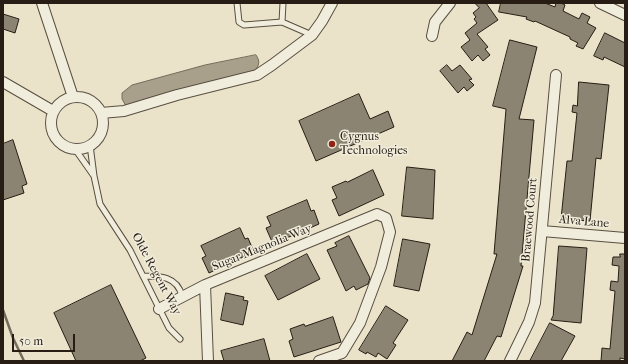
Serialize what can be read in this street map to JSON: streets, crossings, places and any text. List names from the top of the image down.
{
  "streets": {
    "street": ["Braewood Court", "Alva Lane", "Sugar Magnolia Way"],
    "lane": ["Olde Regent Way"]
  },
  "crossings": [
    ["Braewood Court", "Alva Lane"],
    ["Sugar Magnolia Way", "Olde Regent Way"]
  ],
  "places": ["Cygnus Technologies"],
  "scale_bar": "50 m"
}
